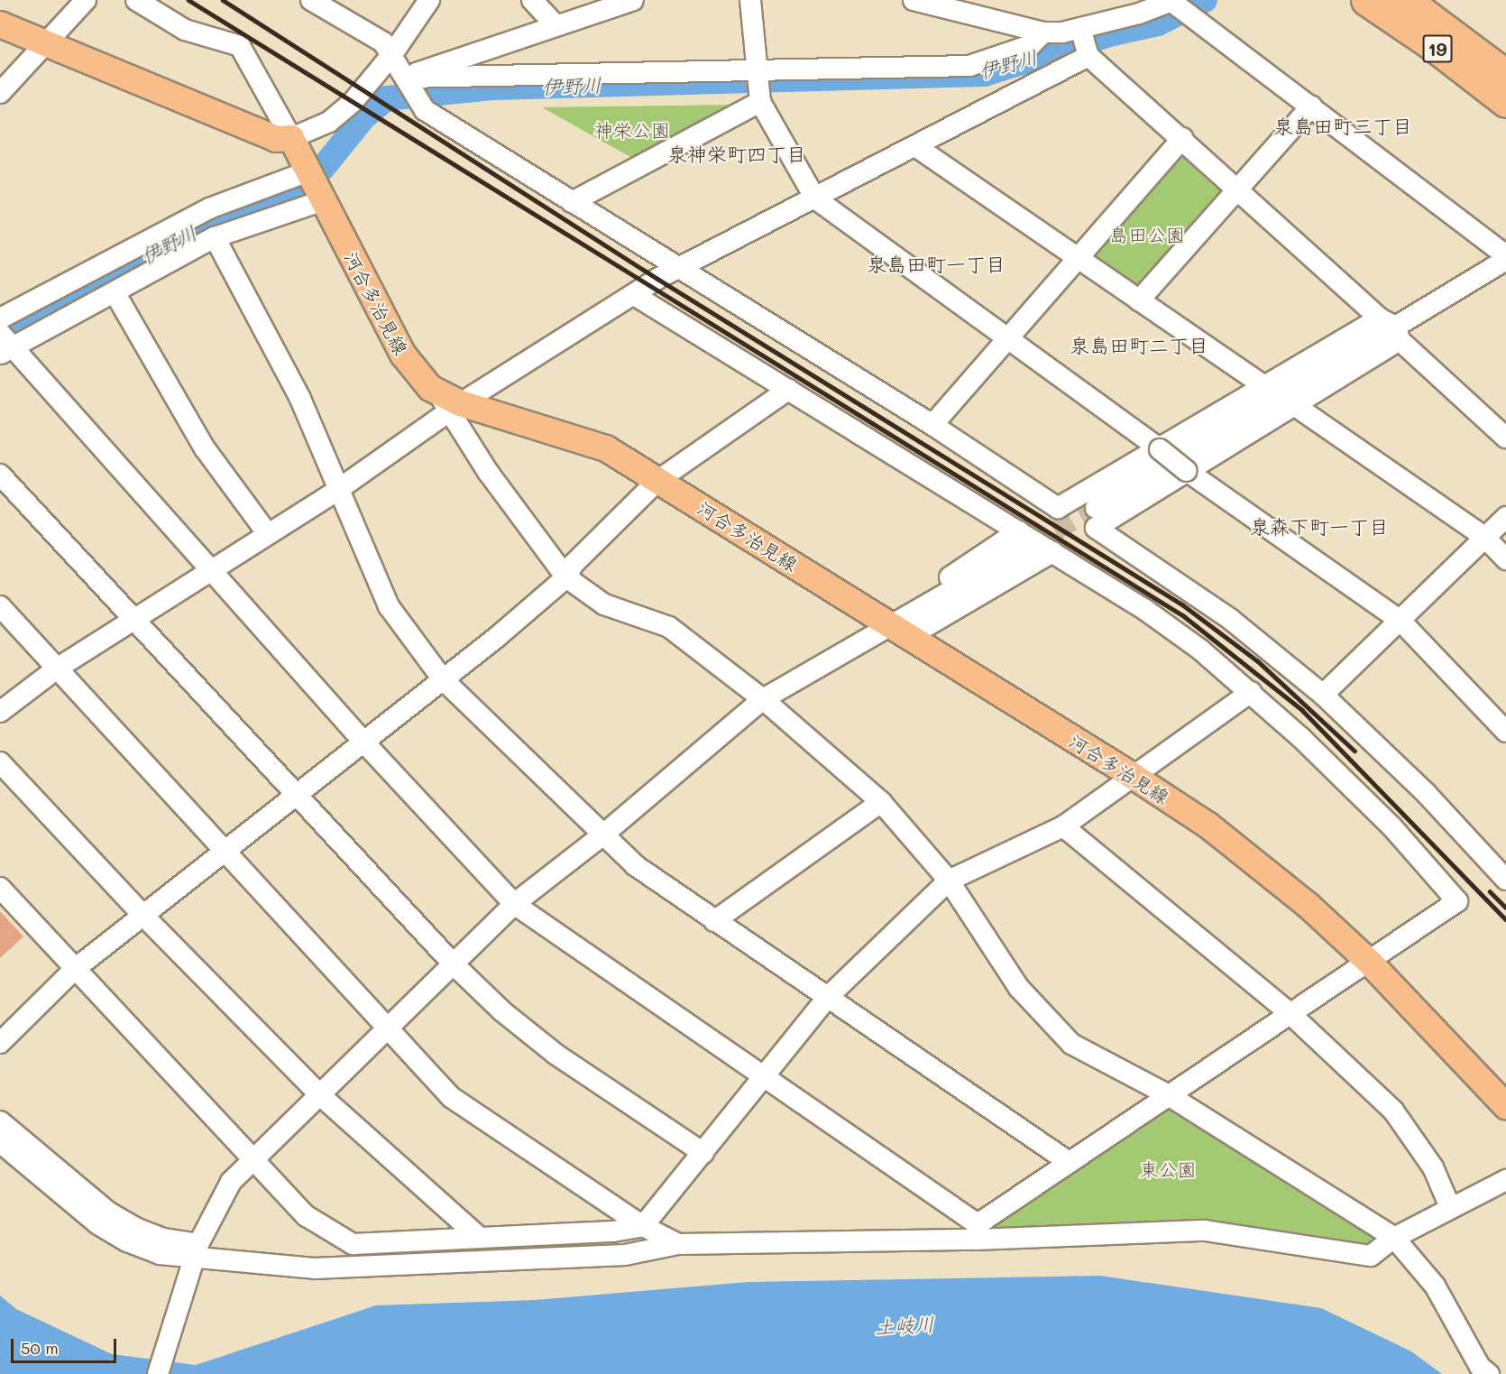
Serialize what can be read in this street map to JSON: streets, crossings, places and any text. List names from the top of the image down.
{
  "streets": {
    "highway": ["19"],
    "main road": ["河合多治見線"]
  },
  "districts": [
    "泉島田町三丁目",
    "泉神栄町四丁目",
    "泉島田町一丁目",
    "泉島田町二丁目",
    "泉森下町一丁目"
  ],
  "water": ["伊野川", "土岐川"],
  "parks": ["神栄公園", "島田公園", "東公園"],
  "scale_bar": "50 m"
}
